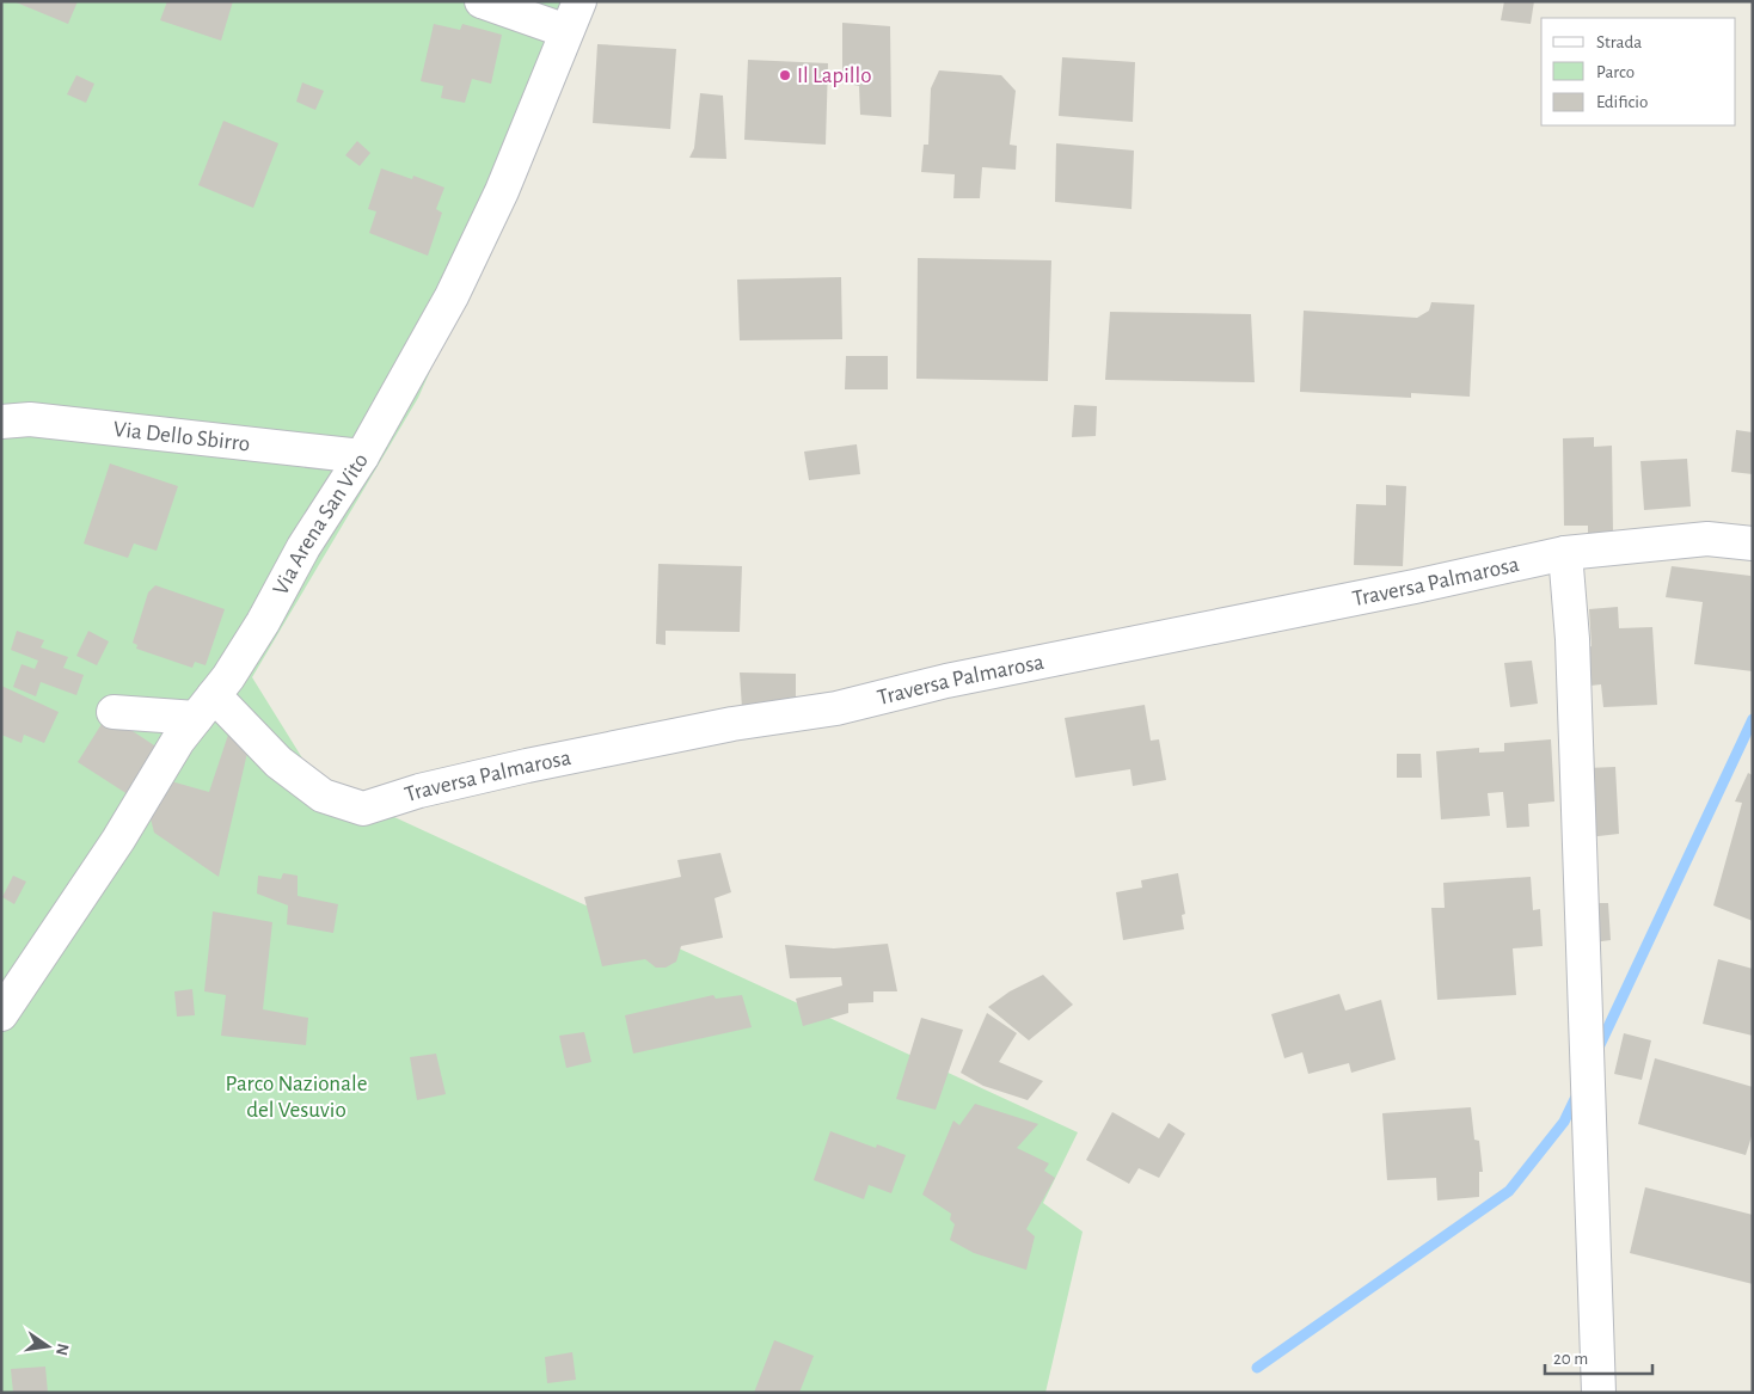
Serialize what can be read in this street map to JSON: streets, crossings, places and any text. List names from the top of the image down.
{
  "streets": {
    "street": ["Via Dello Sbirro", "Via Arena San Vito", "Traversa Palmarosa"]
  },
  "crossings": [
    ["Via Dello Sbirro", "Via Arena San Vito"],
    ["Via Arena San Vito", "Traversa Palmarosa"]
  ],
  "parks": ["Parco Nazionale del Vesuvio"],
  "places": ["Il Lapillo"],
  "legend": ["Strada", "Parco", "Edificio"],
  "scale_bar": "20 m",
  "north": "right"
}
